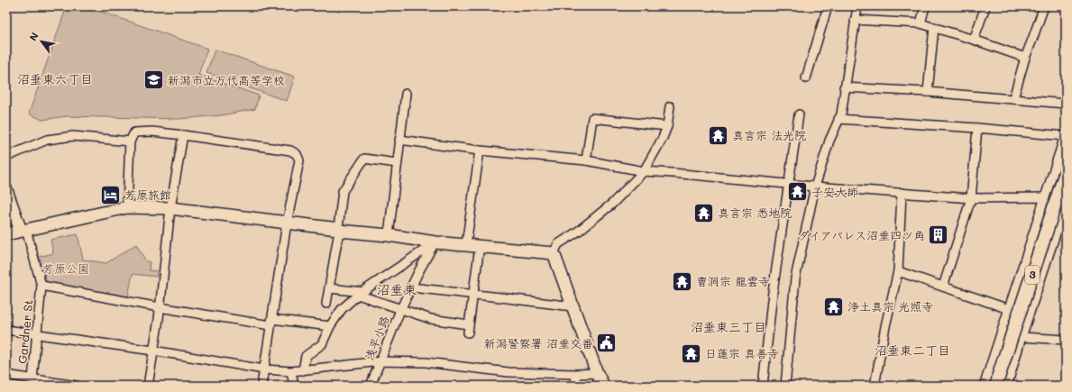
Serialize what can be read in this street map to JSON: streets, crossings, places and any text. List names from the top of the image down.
{
  "streets": {
    "main road": ["3"],
    "street": ["Gardner St", "浅平小路"]
  },
  "districts": [
    "沼垂東六丁目",
    "沼垂東",
    "沼垂東三丁目",
    "沼垂東二丁目"
  ],
  "parks": ["芳原公園"],
  "places": {
    "school or university": ["新潟市立万代高等学校"],
    "temple": [
      "真言宗 法光院",
      "子安大師",
      "真言宗 悉地院",
      "曹洞宗 龍雲寺",
      "浄土真宗 光照寺",
      "日蓮宗 真善寺"
    ],
    "hotel": ["芳原旅館"],
    "building": ["ダイアパレス沼垂四ツ角"],
    "public building": ["新潟警察署 沼垂交番"]
  },
  "north": "top left"
}
